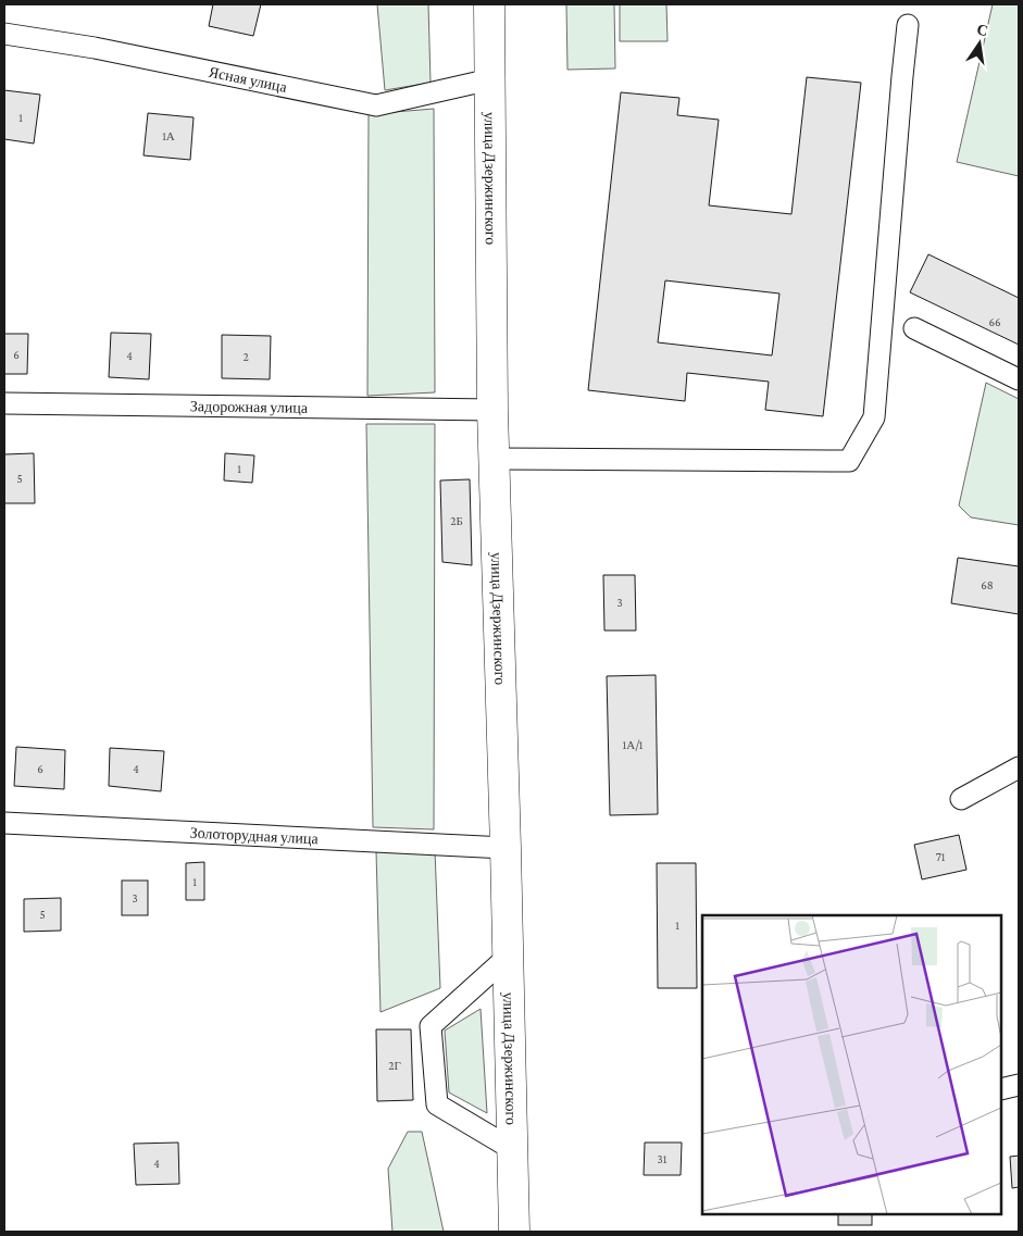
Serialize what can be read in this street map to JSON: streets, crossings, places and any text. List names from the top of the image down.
{
  "streets": {
    "main road": ["улица Дзержинского"],
    "street": ["Ясная улица", "Задорожная улица", "Золоторудная улица"]
  },
  "crossings": [
    ["Ясная улица", "улица Дзержинского"],
    ["улица Дзержинского", "Задорожная улица"],
    ["улица Дзержинского", "Золоторудная улица"]
  ],
  "house_numbers": [
    "1",
    "1А",
    "66",
    "6",
    "4",
    "2",
    "1",
    "5",
    "2Б",
    "68",
    "3",
    "1А/1",
    "6",
    "4",
    "71",
    "1",
    "3",
    "5",
    "1",
    "2Г",
    "31",
    "4"
  ],
  "north": "top"
}
